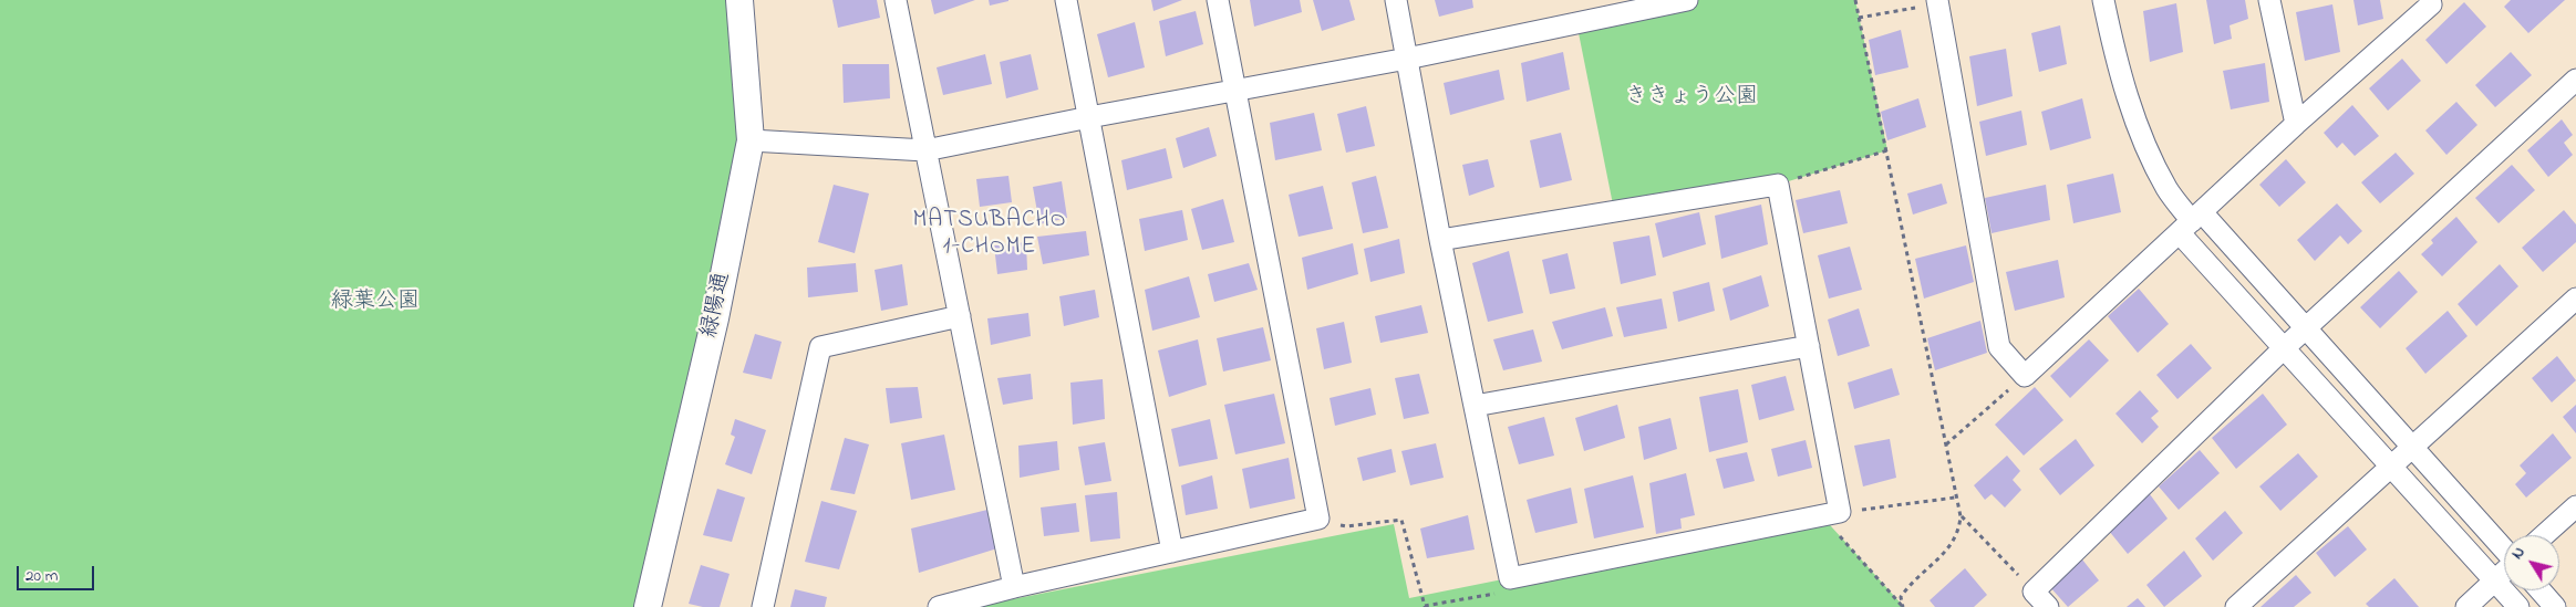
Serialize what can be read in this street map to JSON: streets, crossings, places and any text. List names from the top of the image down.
{
  "streets": {
    "street": ["緑陽通"]
  },
  "districts": ["MATSUBACHO 1-CHOME"],
  "parks": ["ききょう公園", "緑葉公園"],
  "scale_bar": "20 m",
  "north": "top left"
}
